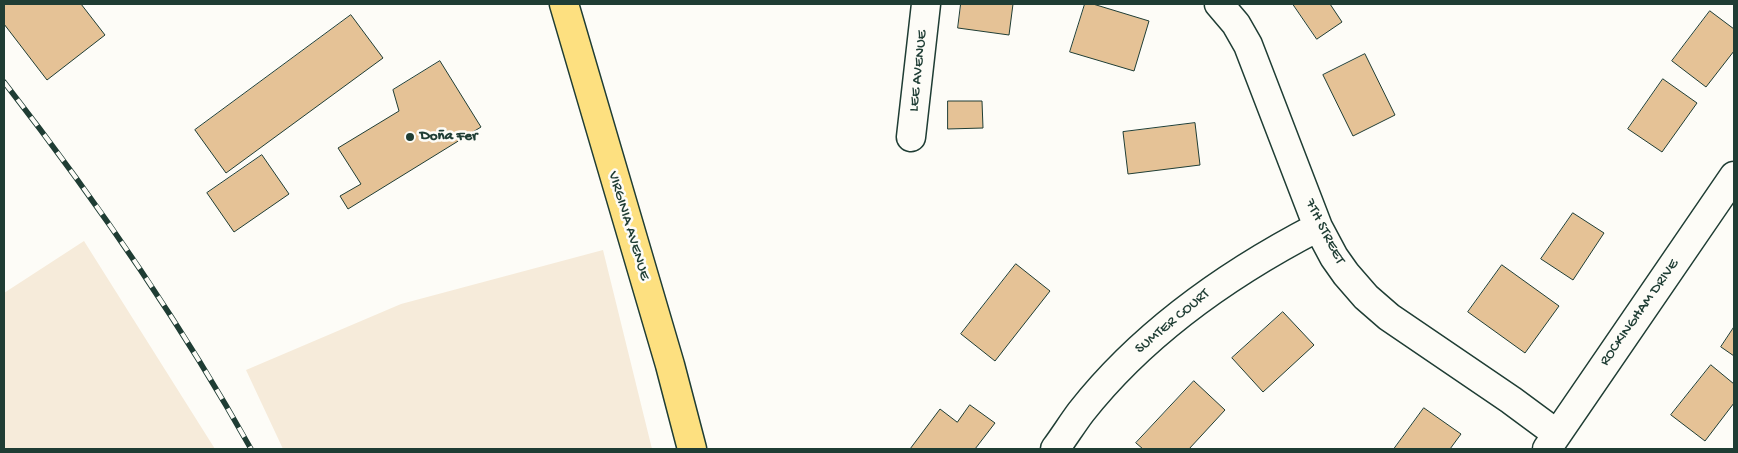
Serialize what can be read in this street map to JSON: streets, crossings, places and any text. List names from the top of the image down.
{
  "streets": {
    "main road": ["VIRGINIA AVENUE"],
    "street": [
      "LEE AVENUE",
      "7TH STREET",
      "ROCKINGHAM DRIVE",
      "SUMTER COURT"
    ]
  },
  "crossings": [
    ["7TH STREET", "ROCKINGHAM DRIVE"],
    ["7TH STREET", "SUMTER COURT"]
  ],
  "places": ["Doña Fer"]
}
